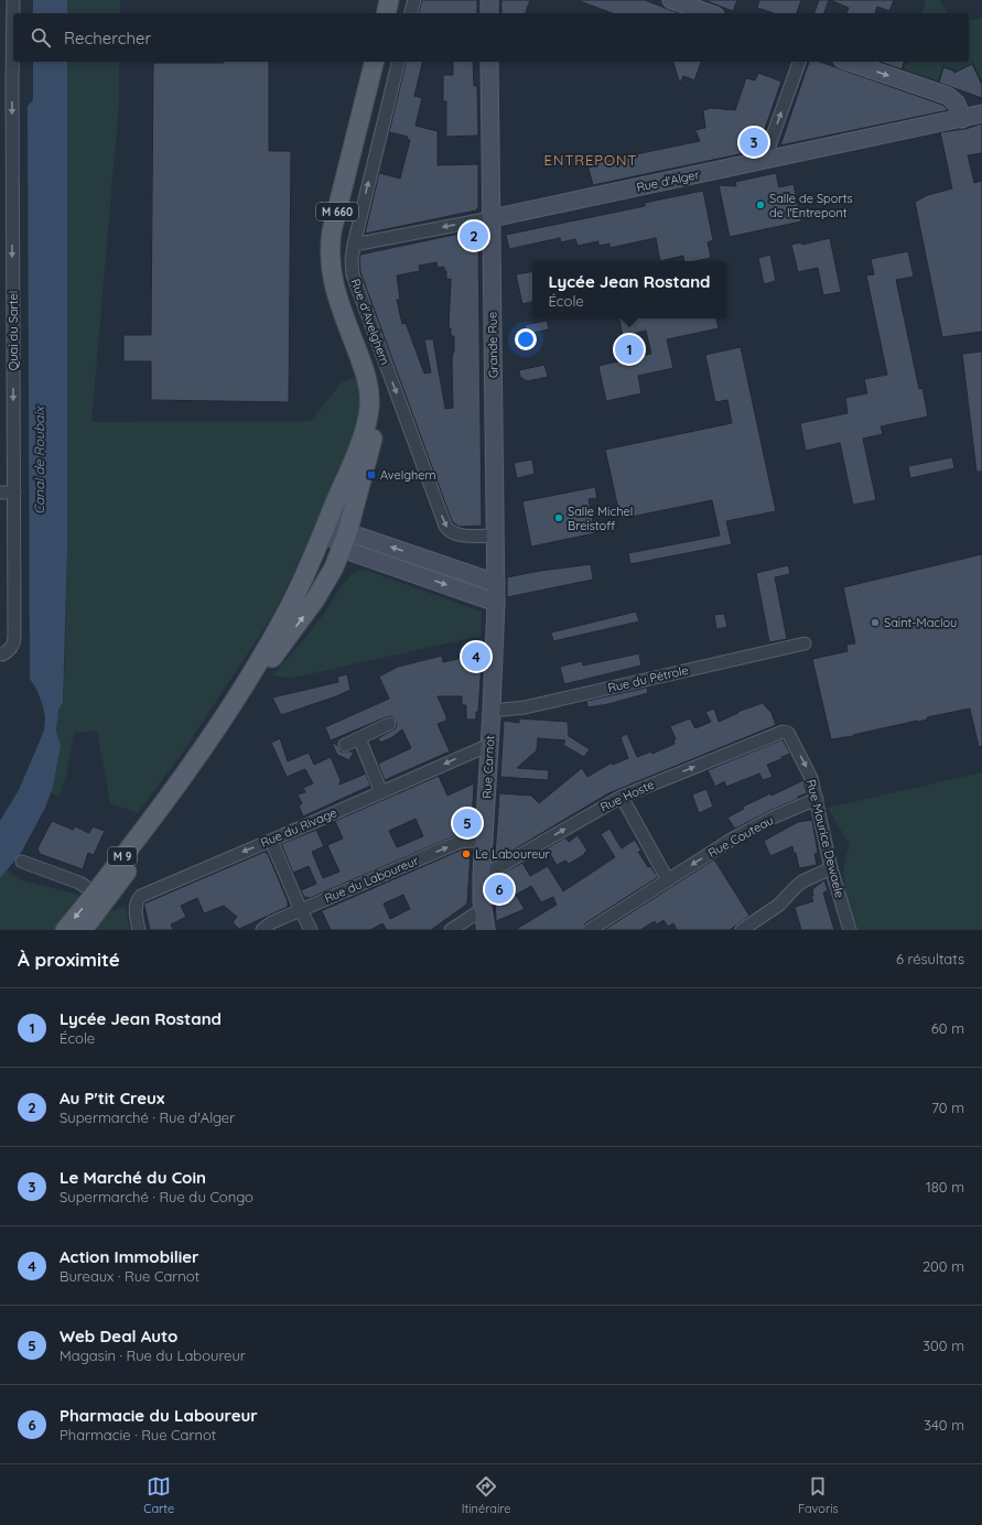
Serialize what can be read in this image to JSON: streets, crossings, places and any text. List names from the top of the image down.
{
  "streets": {
    "main road": ["M 660", "M 9"],
    "street": [
      "Rue d'Alger",
      "Rue d'Avelghem",
      "Quai du Sartel",
      "Grande Rue",
      "Rue du Pétrole",
      "Rue Carnot",
      "Rue Hoste",
      "Rue du Rivage",
      "Rue Couteau",
      "Rue Maurice Dewaele",
      "Rue du Laboureur"
    ]
  },
  "crossings": [
    ["Rue d'Alger", "Rue d'Avelghem"],
    ["Rue d'Alger", "Grande Rue"],
    ["M 660", "M 9"],
    ["Rue d'Avelghem", "Grande Rue"],
    ["Grande Rue", "Rue Carnot"],
    ["Rue du Pétrole", "Rue Carnot"],
    ["Rue Carnot", "Rue Hoste"],
    ["Rue Carnot", "Rue du Rivage"],
    ["Rue Carnot", "Rue du Laboureur"],
    ["Rue Hoste", "Rue Maurice Dewaele"],
    ["Rue Couteau", "Rue Maurice Dewaele"]
  ],
  "one_way": [
    "Quai du Sartel",
    "Rue Hoste",
    "Rue du Rivage",
    "Rue Maurice Dewaele",
    "Rue du Laboureur"
  ],
  "districts": ["ENTREPONT"],
  "water": ["Canal de Roubaix"],
  "places": {
    "other": [
      "Salle de Sports de l'Entrepont",
      "Salle Michel Breistoff",
      "Saint-Maclou",
      "Le Laboureur"
    ],
    "transit": ["Avelghem"]
  },
  "page": {
    "search": "Rechercher",
    "pins": [
      "3",
      "2",
      "1",
      "4",
      "5",
      "6"
    ],
    "popup": ["Lycée Jean Rostand", "École"],
    "heading": ["À proximité", "6 résultats"],
    "list": [
      {
        "mark": "1",
        "name": "Lycée Jean Rostand",
        "note": "École",
        "value": "60 m"
      },
      {
        "mark": "2",
        "name": "Au P'tit Creux",
        "note": "Supermarché · Rue d'Alger",
        "value": "70 m"
      },
      {
        "mark": "3",
        "name": "Le Marché du Coin",
        "note": "Supermarché · Rue du Congo",
        "value": "180 m"
      },
      {
        "mark": "4",
        "name": "Action Immobilier",
        "note": "Bureaux · Rue Carnot",
        "value": "200 m"
      },
      {
        "mark": "5",
        "name": "Web Deal Auto",
        "note": "Magasin · Rue du Laboureur",
        "value": "300 m"
      },
      {
        "mark": "6",
        "name": "Pharmacie du Laboureur",
        "note": "Pharmacie · Rue Carnot",
        "value": "340 m"
      }
    ],
    "nav": ["Carte", "Itinéraire", "Favoris"]
  }
}
